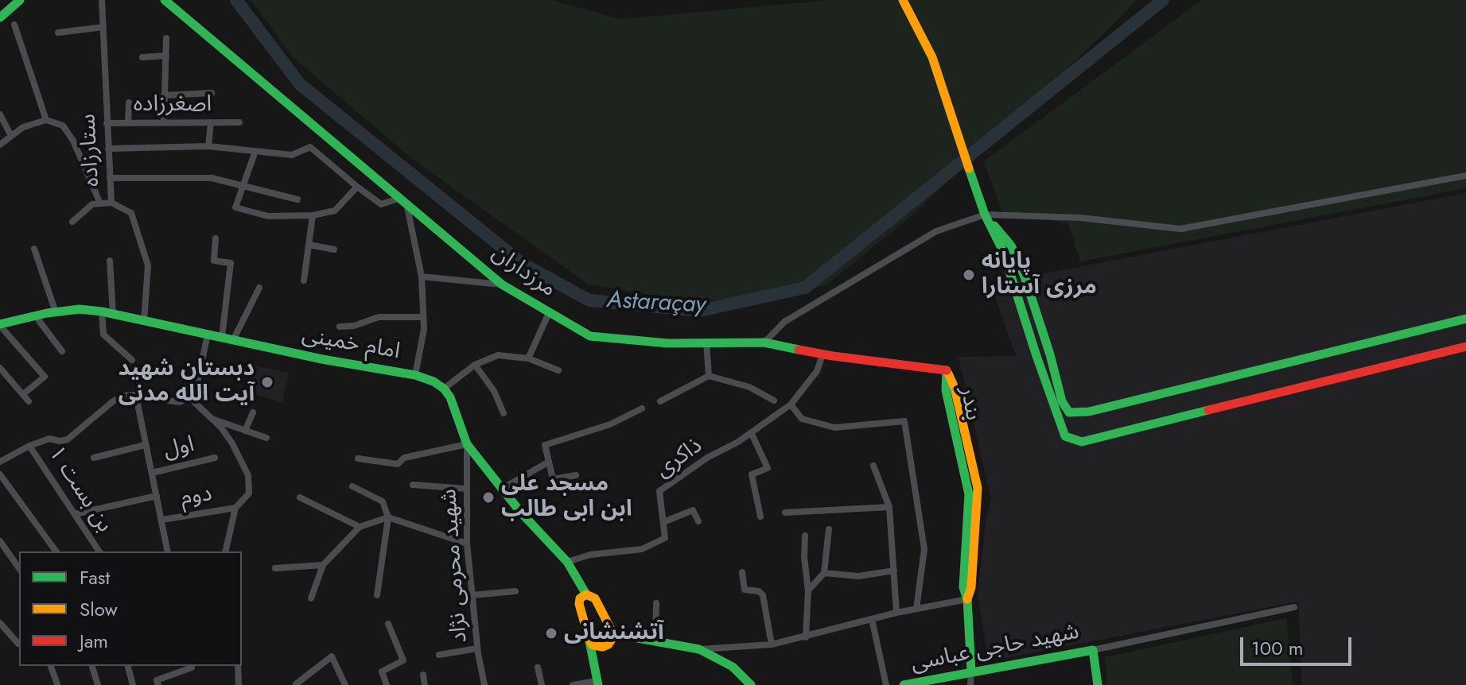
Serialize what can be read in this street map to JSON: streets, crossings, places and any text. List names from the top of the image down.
{
  "streets": {
    "main road": [
      "مرزداران",
      "امام خمینی",
      "بندر",
      "شهید حاجی عباسی"
    ],
    "street": [
      "اصغرزاده",
      "ستارزاده",
      "اول",
      "ذاکری",
      "بن بست ۱",
      "دوم",
      "شهید محرمی نژاد"
    ]
  },
  "crossings": [
    ["اصغرزاده", "ستارزاده"],
    ["ستارزاده", "امام خمینی"],
    ["مرزداران", "بندر"],
    ["مرزداران", "ذاکری"],
    ["بندر", "شهید حاجی عباسی"]
  ],
  "water": ["Astaraçay"],
  "places": [
    "پایانه مرزی آستارا",
    "دبستان شهید آیت الله مدنی",
    "مسجد علی ابن ابی طالب",
    "آتشنشانی"
  ],
  "legend": ["Fast", "Slow", "Jam"],
  "scale_bar": "100 m"
}
